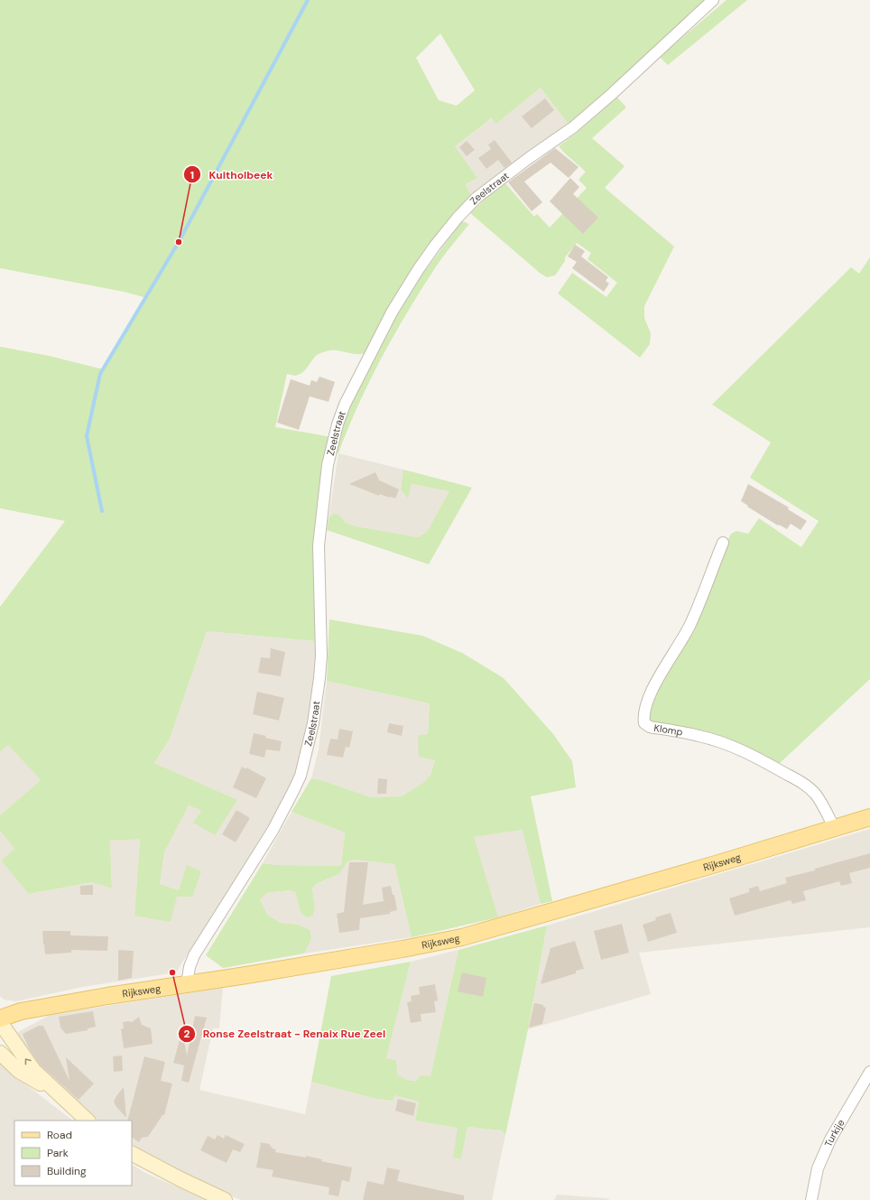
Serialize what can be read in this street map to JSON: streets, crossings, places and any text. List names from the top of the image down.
{
  "streets": {
    "main road": ["Rijksweg"],
    "street": ["Zeelstraat", "Klomp", "Turkije"]
  },
  "crossings": [
    ["Zeelstraat", "Rijksweg"],
    ["Klomp", "Rijksweg"]
  ],
  "places": ["Kuitholbeek", "Ronse Zeelstraat - Renaix Rue Zeel"],
  "legend": ["Road", "Park", "Building"]
}
